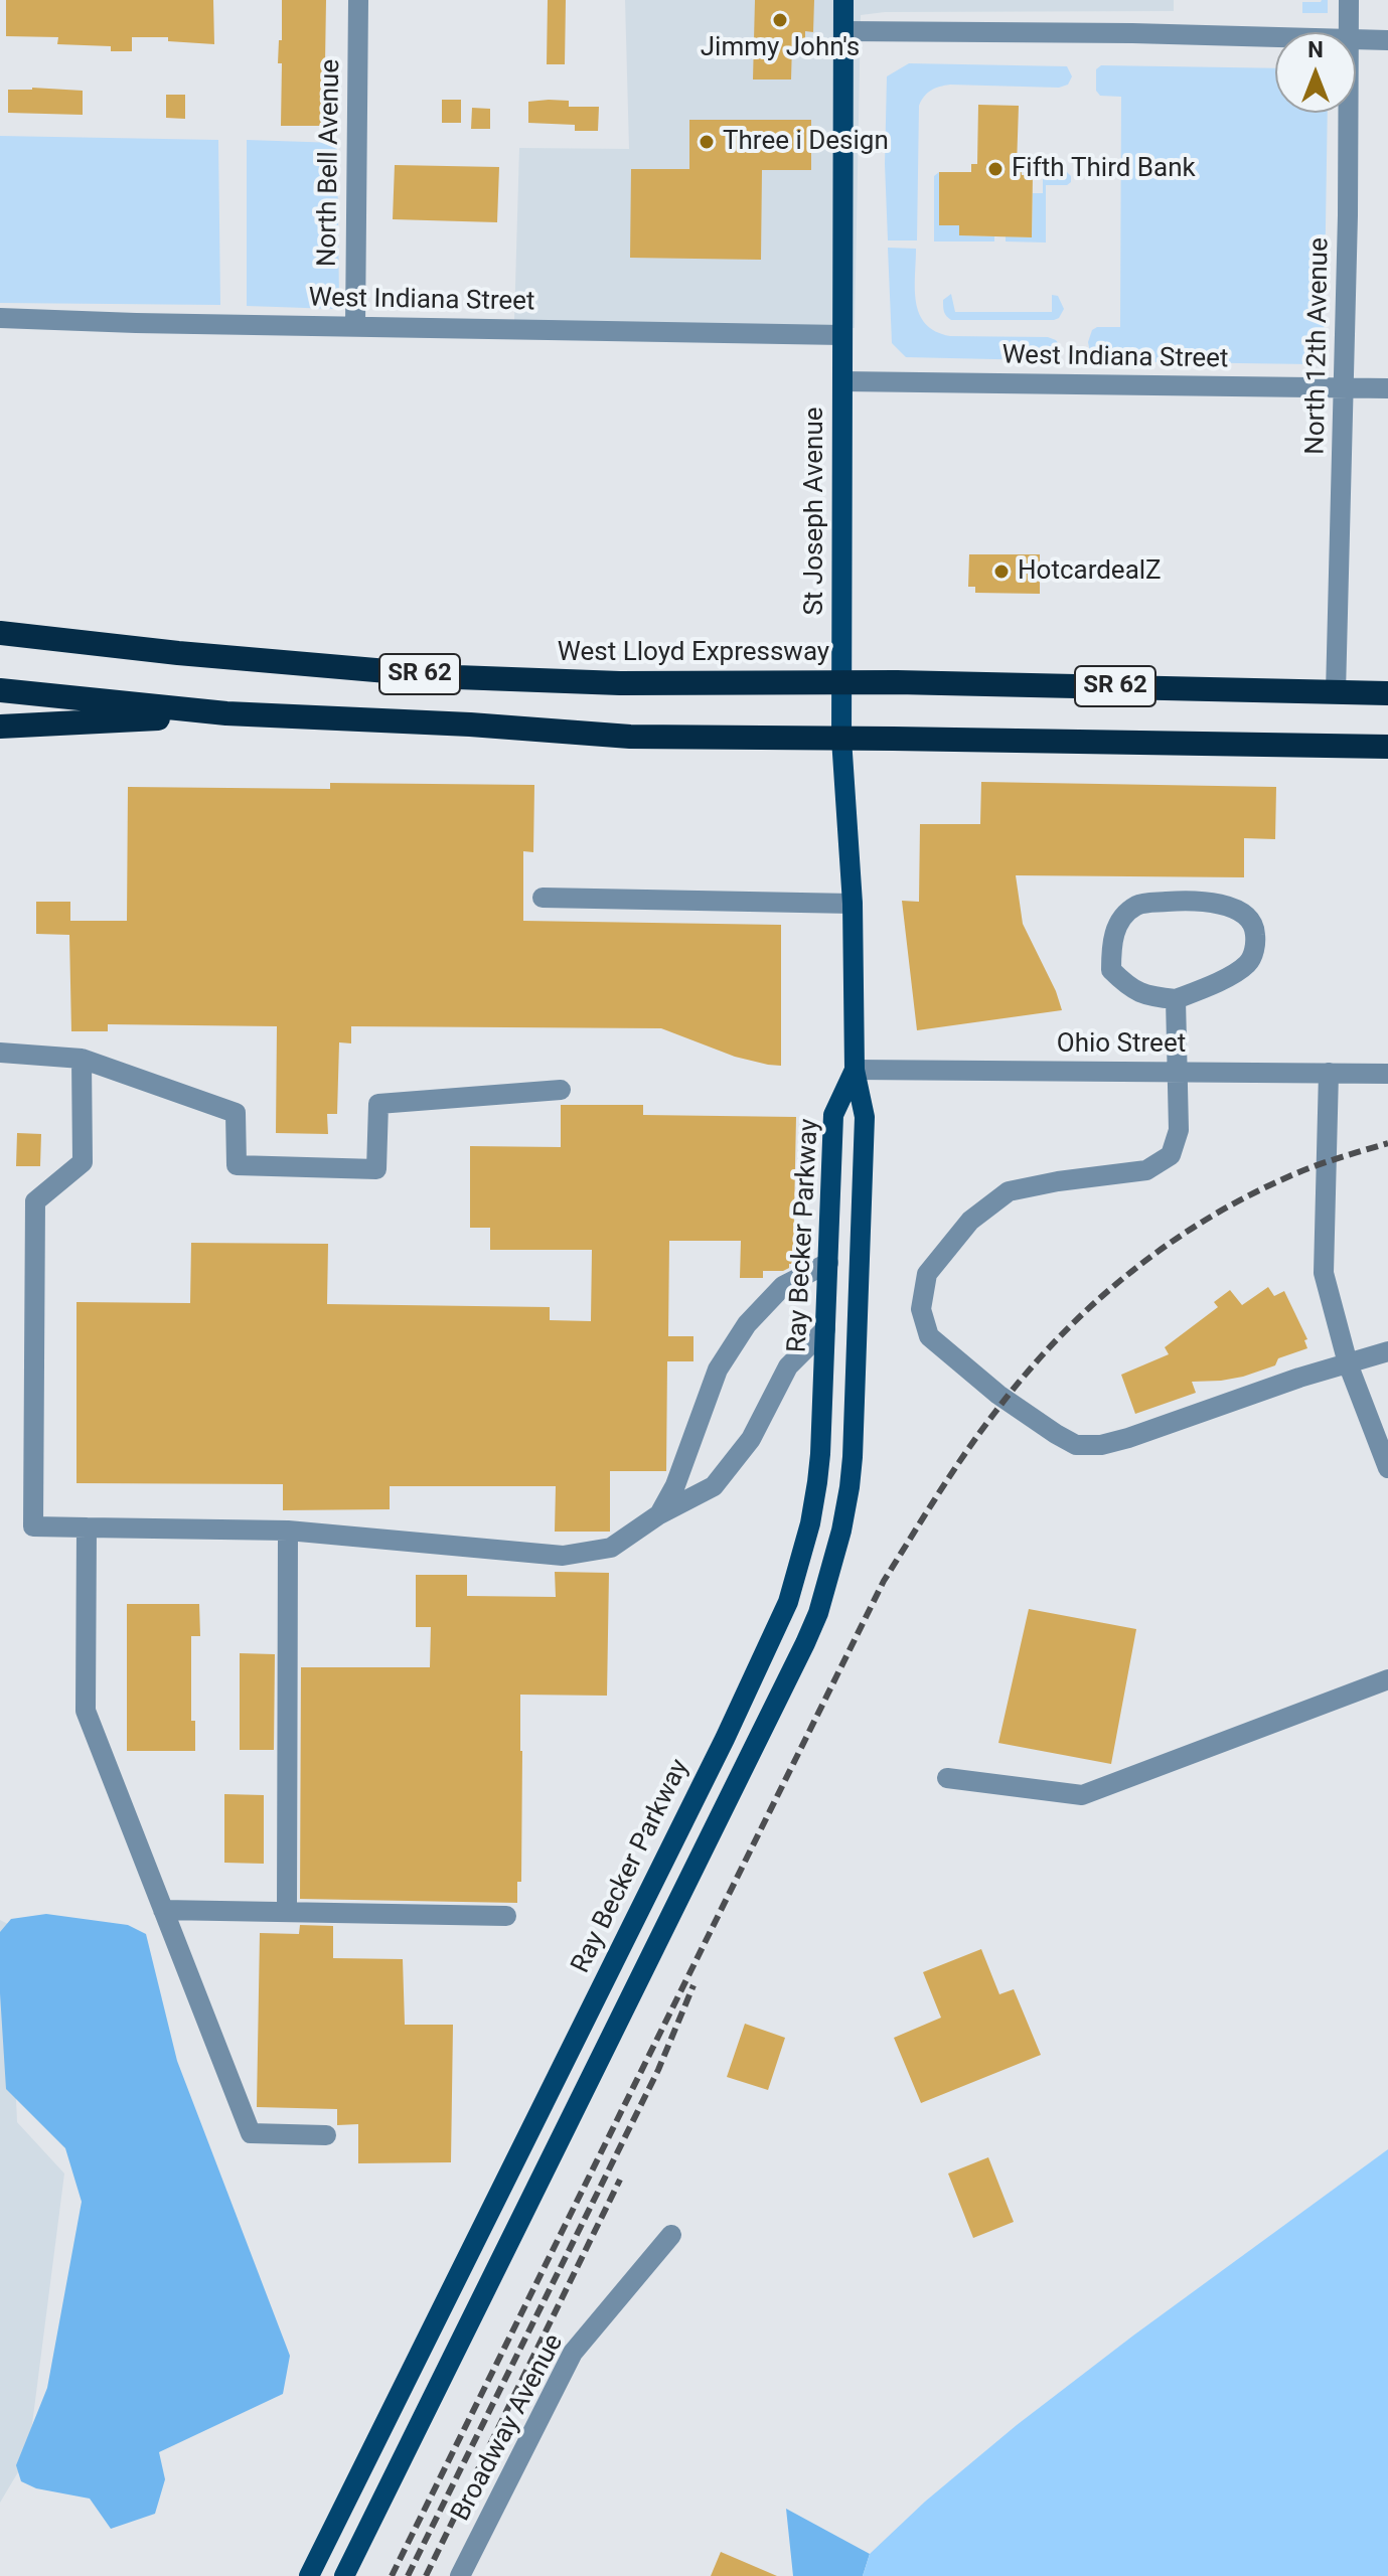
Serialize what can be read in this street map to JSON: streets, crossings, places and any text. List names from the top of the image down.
{
  "streets": {
    "highway": ["West Lloyd Expressway", "SR 62"],
    "main road": ["St Joseph Avenue", "Ray Becker Parkway"],
    "street": [
      "North Bell Avenue",
      "West Indiana Street",
      "North 12th Avenue",
      "Ohio Street",
      "Broadway Avenue"
    ]
  },
  "crossings": [
    ["North Bell Avenue", "West Indiana Street"],
    ["West Indiana Street", "North 12th Avenue"],
    ["West Indiana Street", "St Joseph Avenue"],
    ["North 12th Avenue", "West Lloyd Expressway"],
    ["St Joseph Avenue", "West Lloyd Expressway"],
    ["St Joseph Avenue", "SR 62"],
    ["St Joseph Avenue", "Ohio Street"],
    ["St Joseph Avenue", "Ray Becker Parkway"],
    ["Ohio Street", "Ray Becker Parkway"]
  ],
  "places": [
    "Jimmy John's",
    "Three i Design",
    "Fifth Third Bank",
    "HotcardealZ"
  ],
  "north": "top"
}
